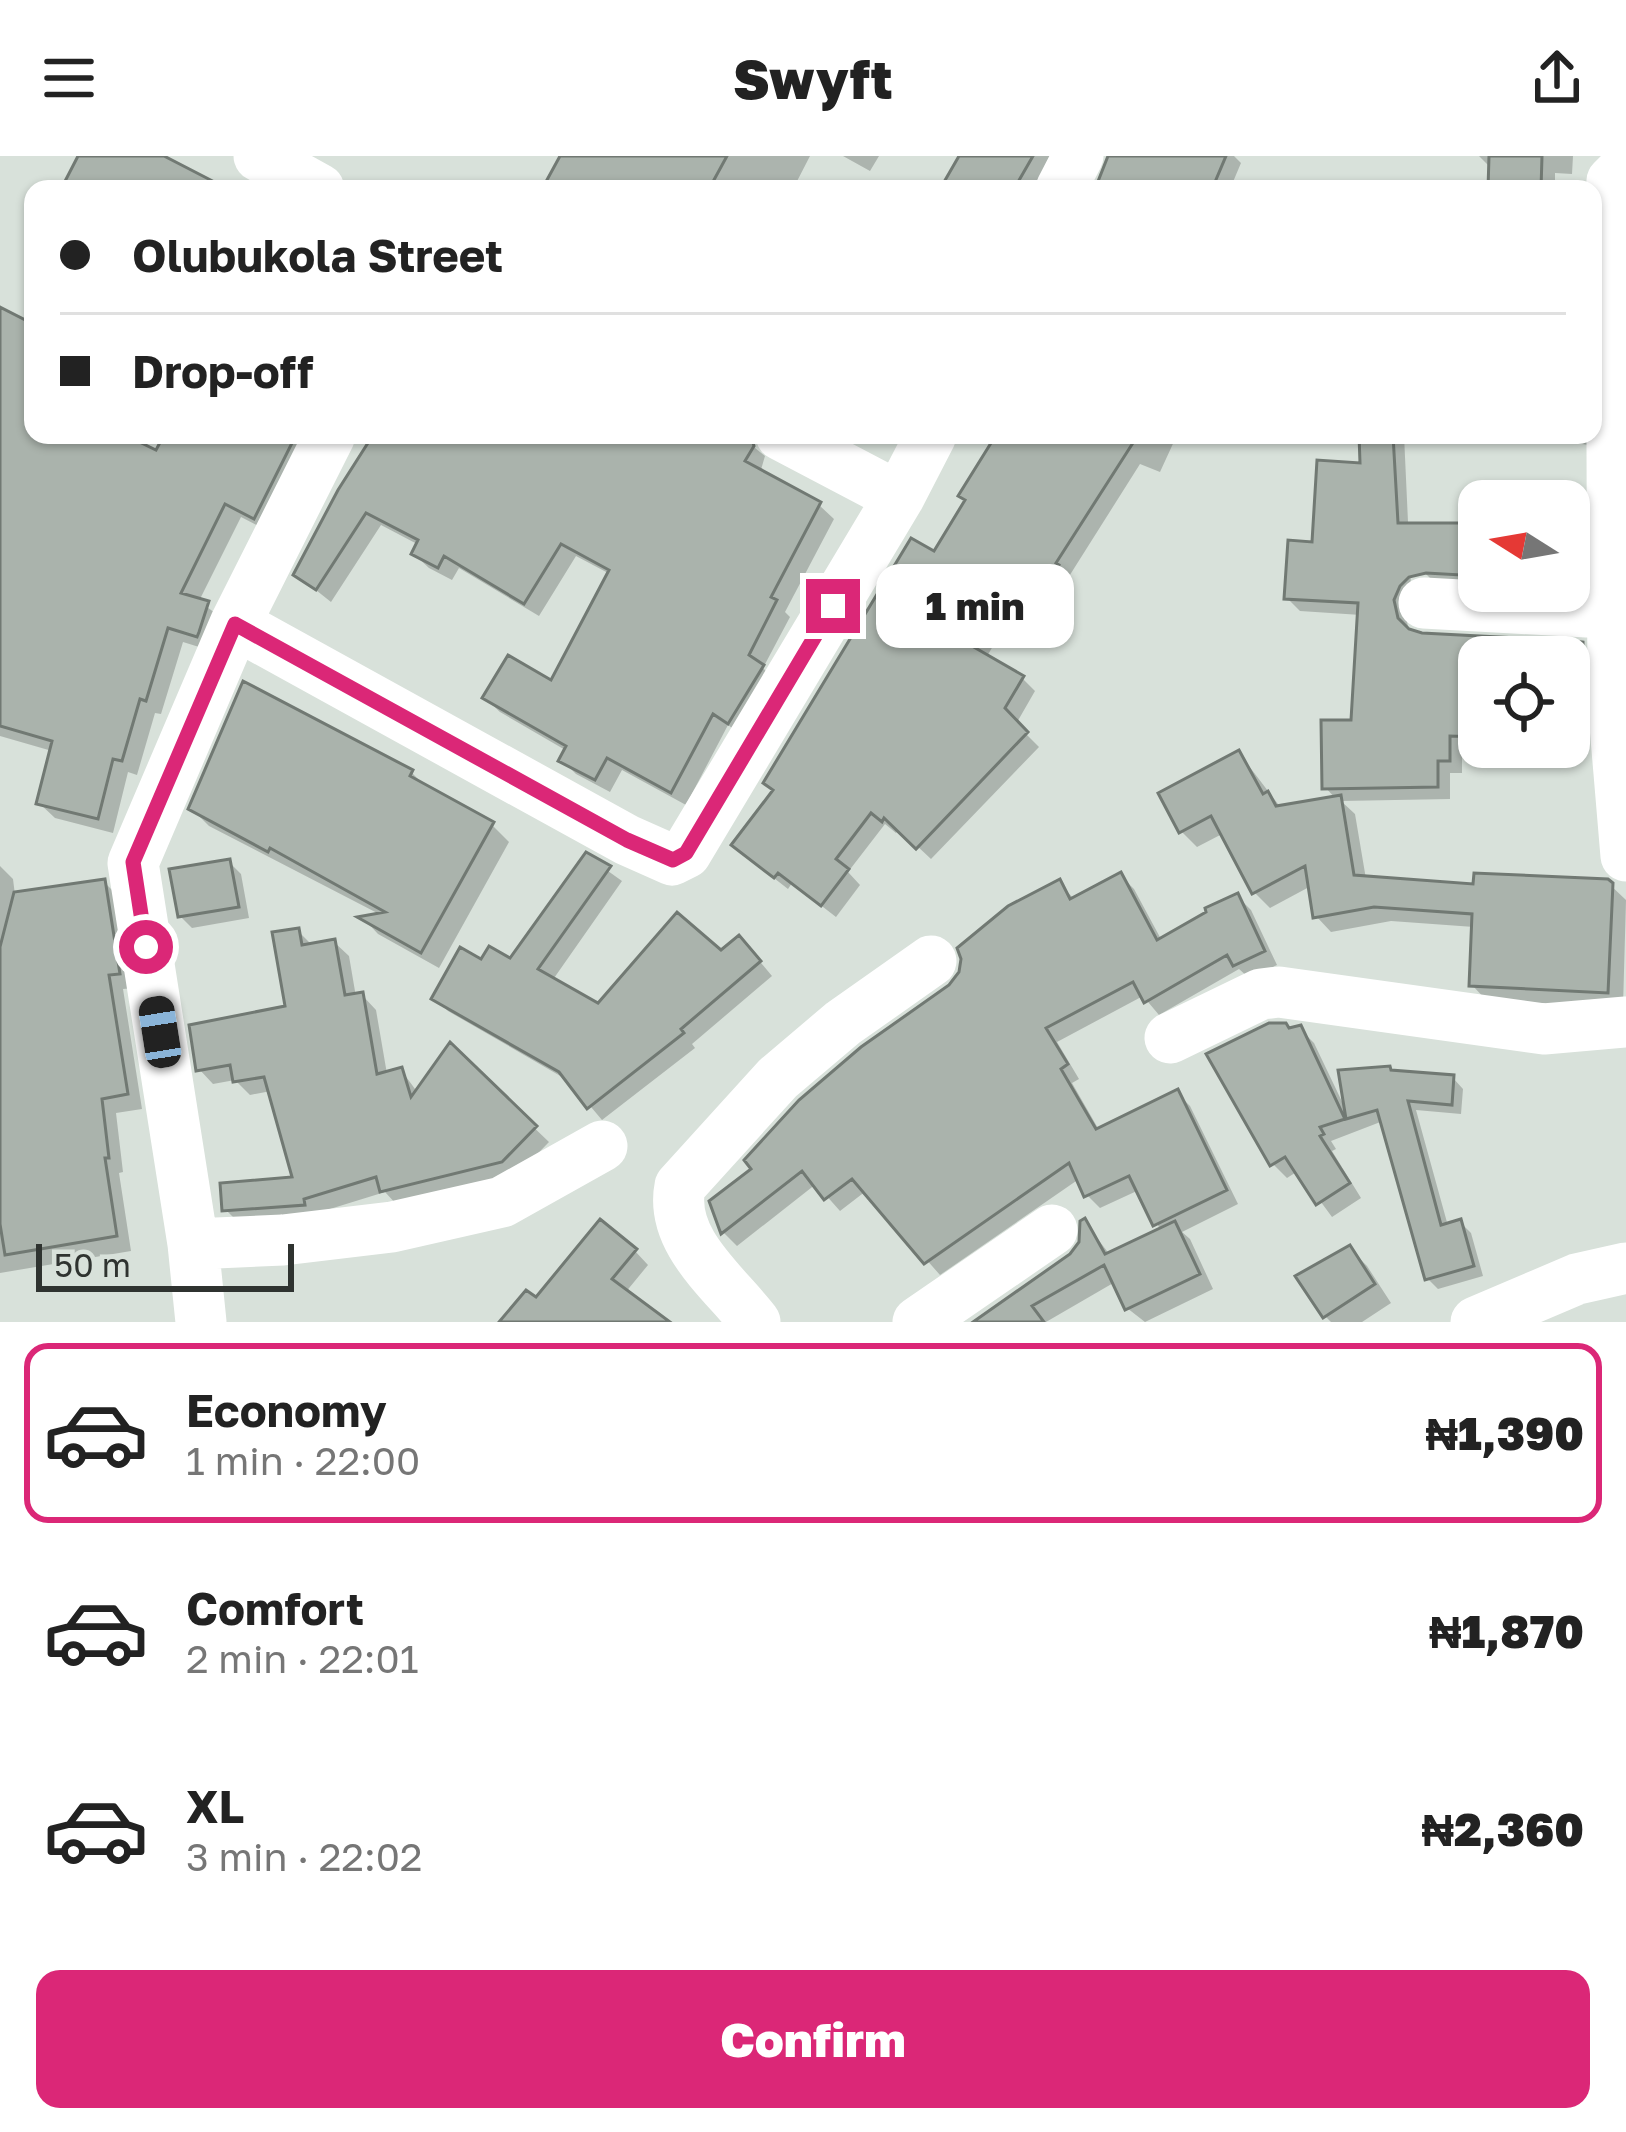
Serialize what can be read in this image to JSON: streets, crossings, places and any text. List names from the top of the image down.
{
  "scale_bar": "50 m",
  "north": "left",
  "page": {
    "header": "Swyft",
    "banner": ["Olubukola Street", "Drop-off"],
    "bubble": "1 min",
    "scale": "50 m",
    "list": [
      {
        "name": "Economy",
        "note": "1 min · 22:00",
        "value": "₦1,390"
      },
      {
        "name": "Comfort",
        "note": "2 min · 22:01",
        "value": "₦1,870"
      },
      {
        "name": "XL",
        "note": "3 min · 22:02",
        "value": "₦2,360"
      }
    ],
    "buttons": "Confirm"
  }
}
